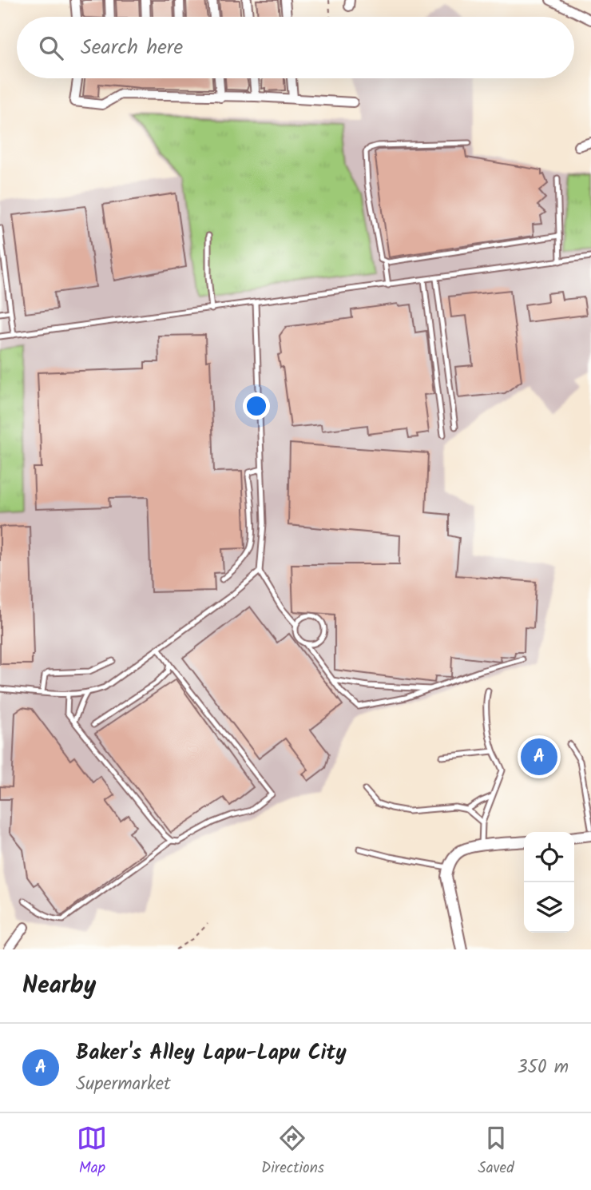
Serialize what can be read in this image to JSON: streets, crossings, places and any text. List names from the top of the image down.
{
  "page": {
    "search": "Search here",
    "pins": "A",
    "heading": "Nearby",
    "list": [
      {
        "mark": "A",
        "name": "Baker's Alley Lapu-Lapu City",
        "note": "Supermarket",
        "value": "350 m"
      }
    ],
    "nav": ["Map", "Directions", "Saved"]
  }
}
